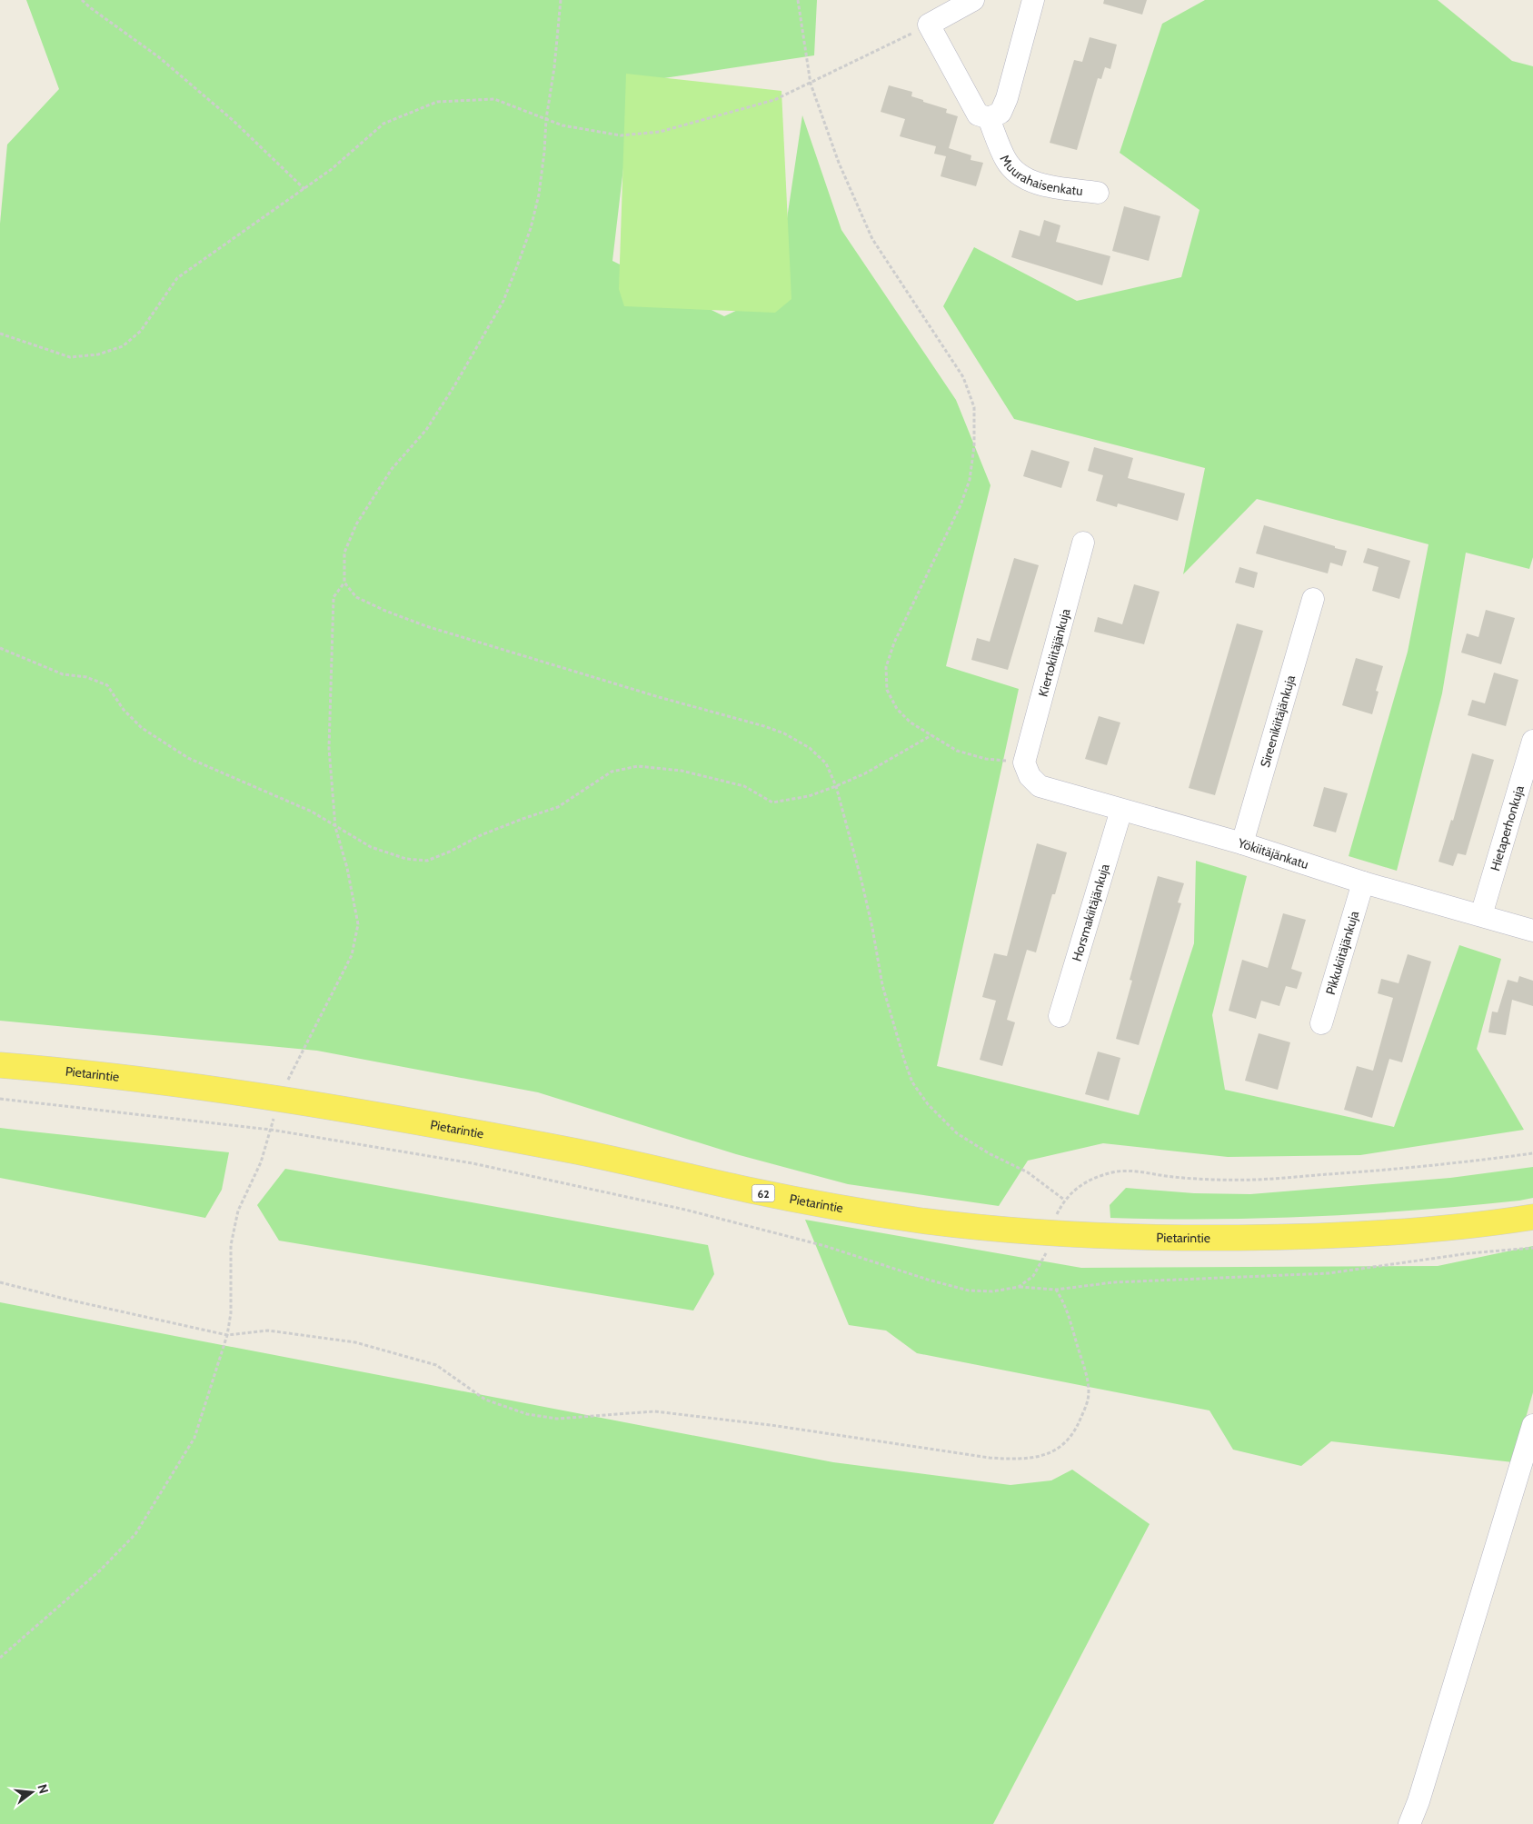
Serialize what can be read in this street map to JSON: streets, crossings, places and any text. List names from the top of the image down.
{
  "streets": {
    "main road": ["Pietarintie", "62"],
    "street": [
      "Muurahaisenkatu",
      "Kiertokiitäjänkuja",
      "Sireenikiitäjänkuja",
      "Hietaperhonkuja",
      "Yökiitäjänkatu",
      "Horsmakiitäjänkuja",
      "Pikkukiitäjänkuja"
    ]
  },
  "crossings": [
    ["Kiertokiitäjänkuja", "Yökiitäjänkatu"],
    ["Sireenikiitäjänkuja", "Yökiitäjänkatu"],
    ["Hietaperhonkuja", "Yökiitäjänkatu"],
    ["Yökiitäjänkatu", "Horsmakiitäjänkuja"],
    ["Yökiitäjänkatu", "Pikkukiitäjänkuja"]
  ],
  "north": "right"
}
